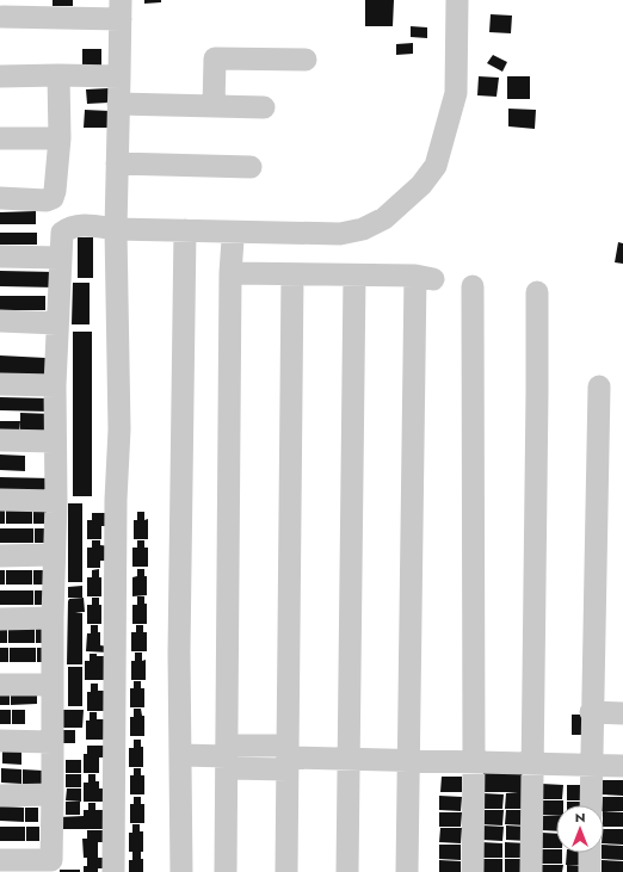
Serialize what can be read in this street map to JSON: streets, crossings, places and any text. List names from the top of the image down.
{
  "north": "top"
}
